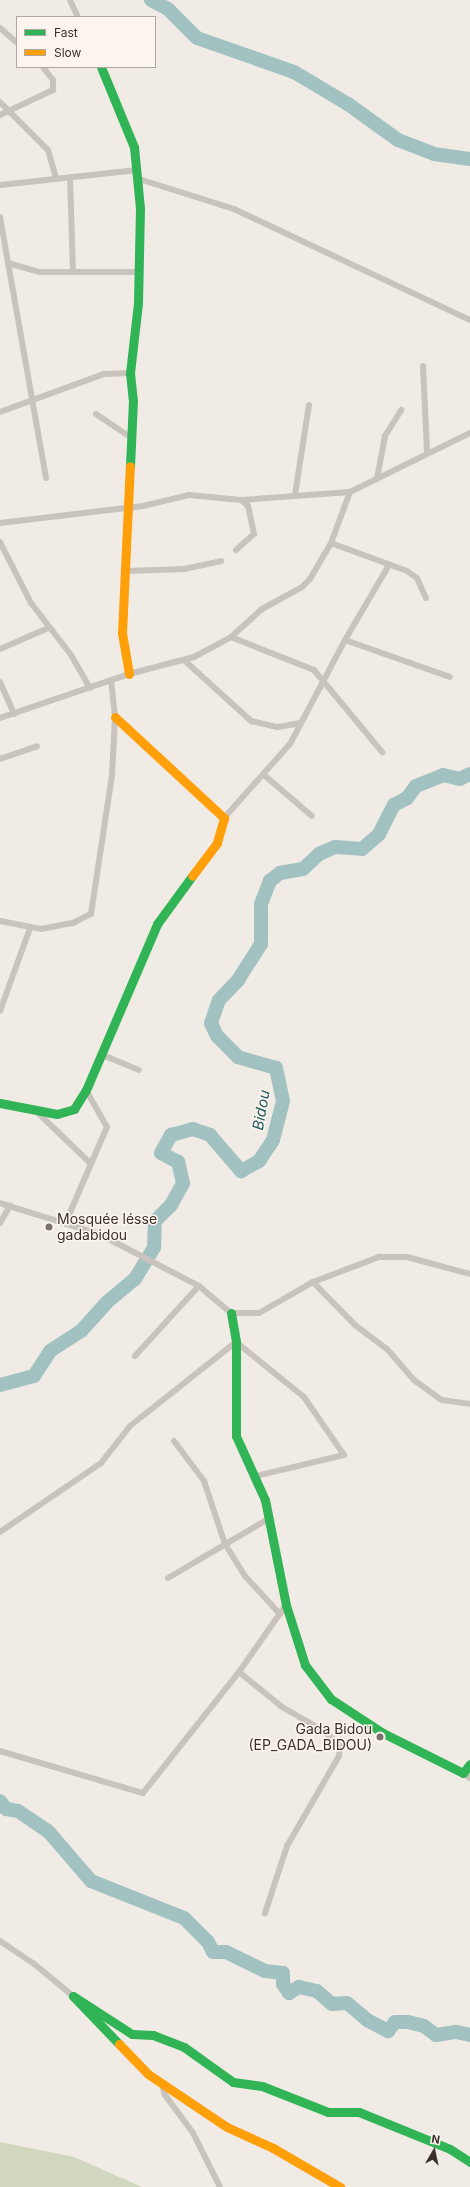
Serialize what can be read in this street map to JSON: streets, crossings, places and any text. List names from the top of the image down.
{
  "water": ["Bidou"],
  "places": ["Mosquée lésse gadabidou", "Gada Bidou (EP_GADA_BIDOU)"],
  "legend": ["Fast", "Slow"],
  "north": "top"
}
